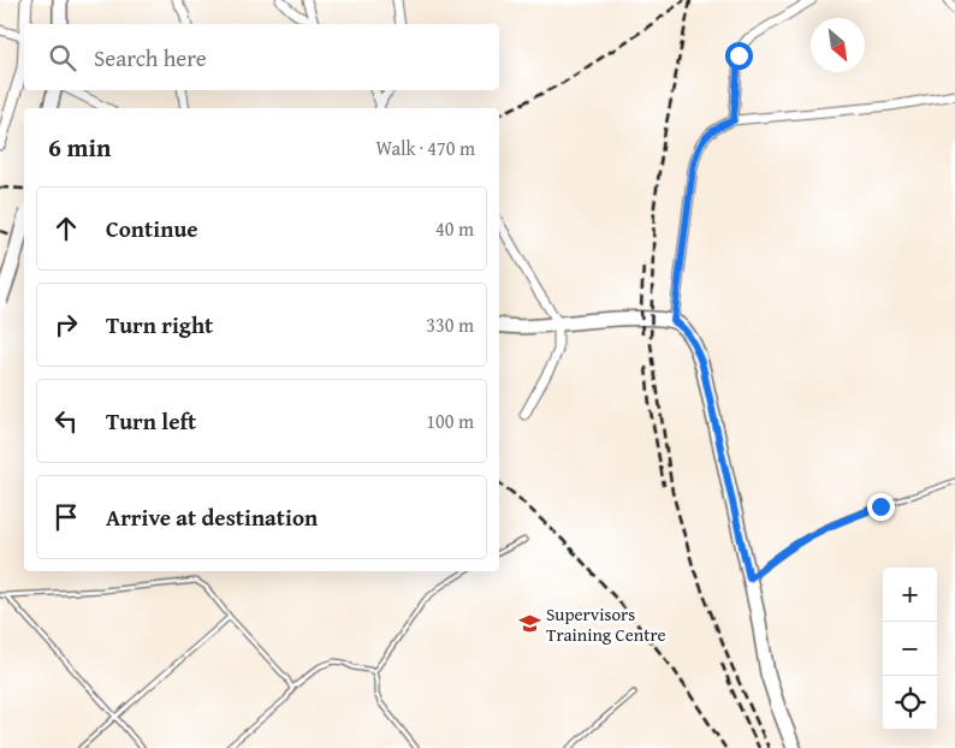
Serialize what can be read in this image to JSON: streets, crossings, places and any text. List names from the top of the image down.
{
  "places": {
    "school or university": ["Supervisors Training Centre"]
  },
  "north": "bottom right",
  "page": {
    "search": "Search here",
    "heading": ["6 min", "Walk · 470 m"],
    "list": [
      ["Continue", "40 m"],
      ["Turn right", "330 m"],
      ["Turn left", "100 m"],
      "Arrive at destination"
    ],
    "map_buttons": ["+", "−"]
  }
}
